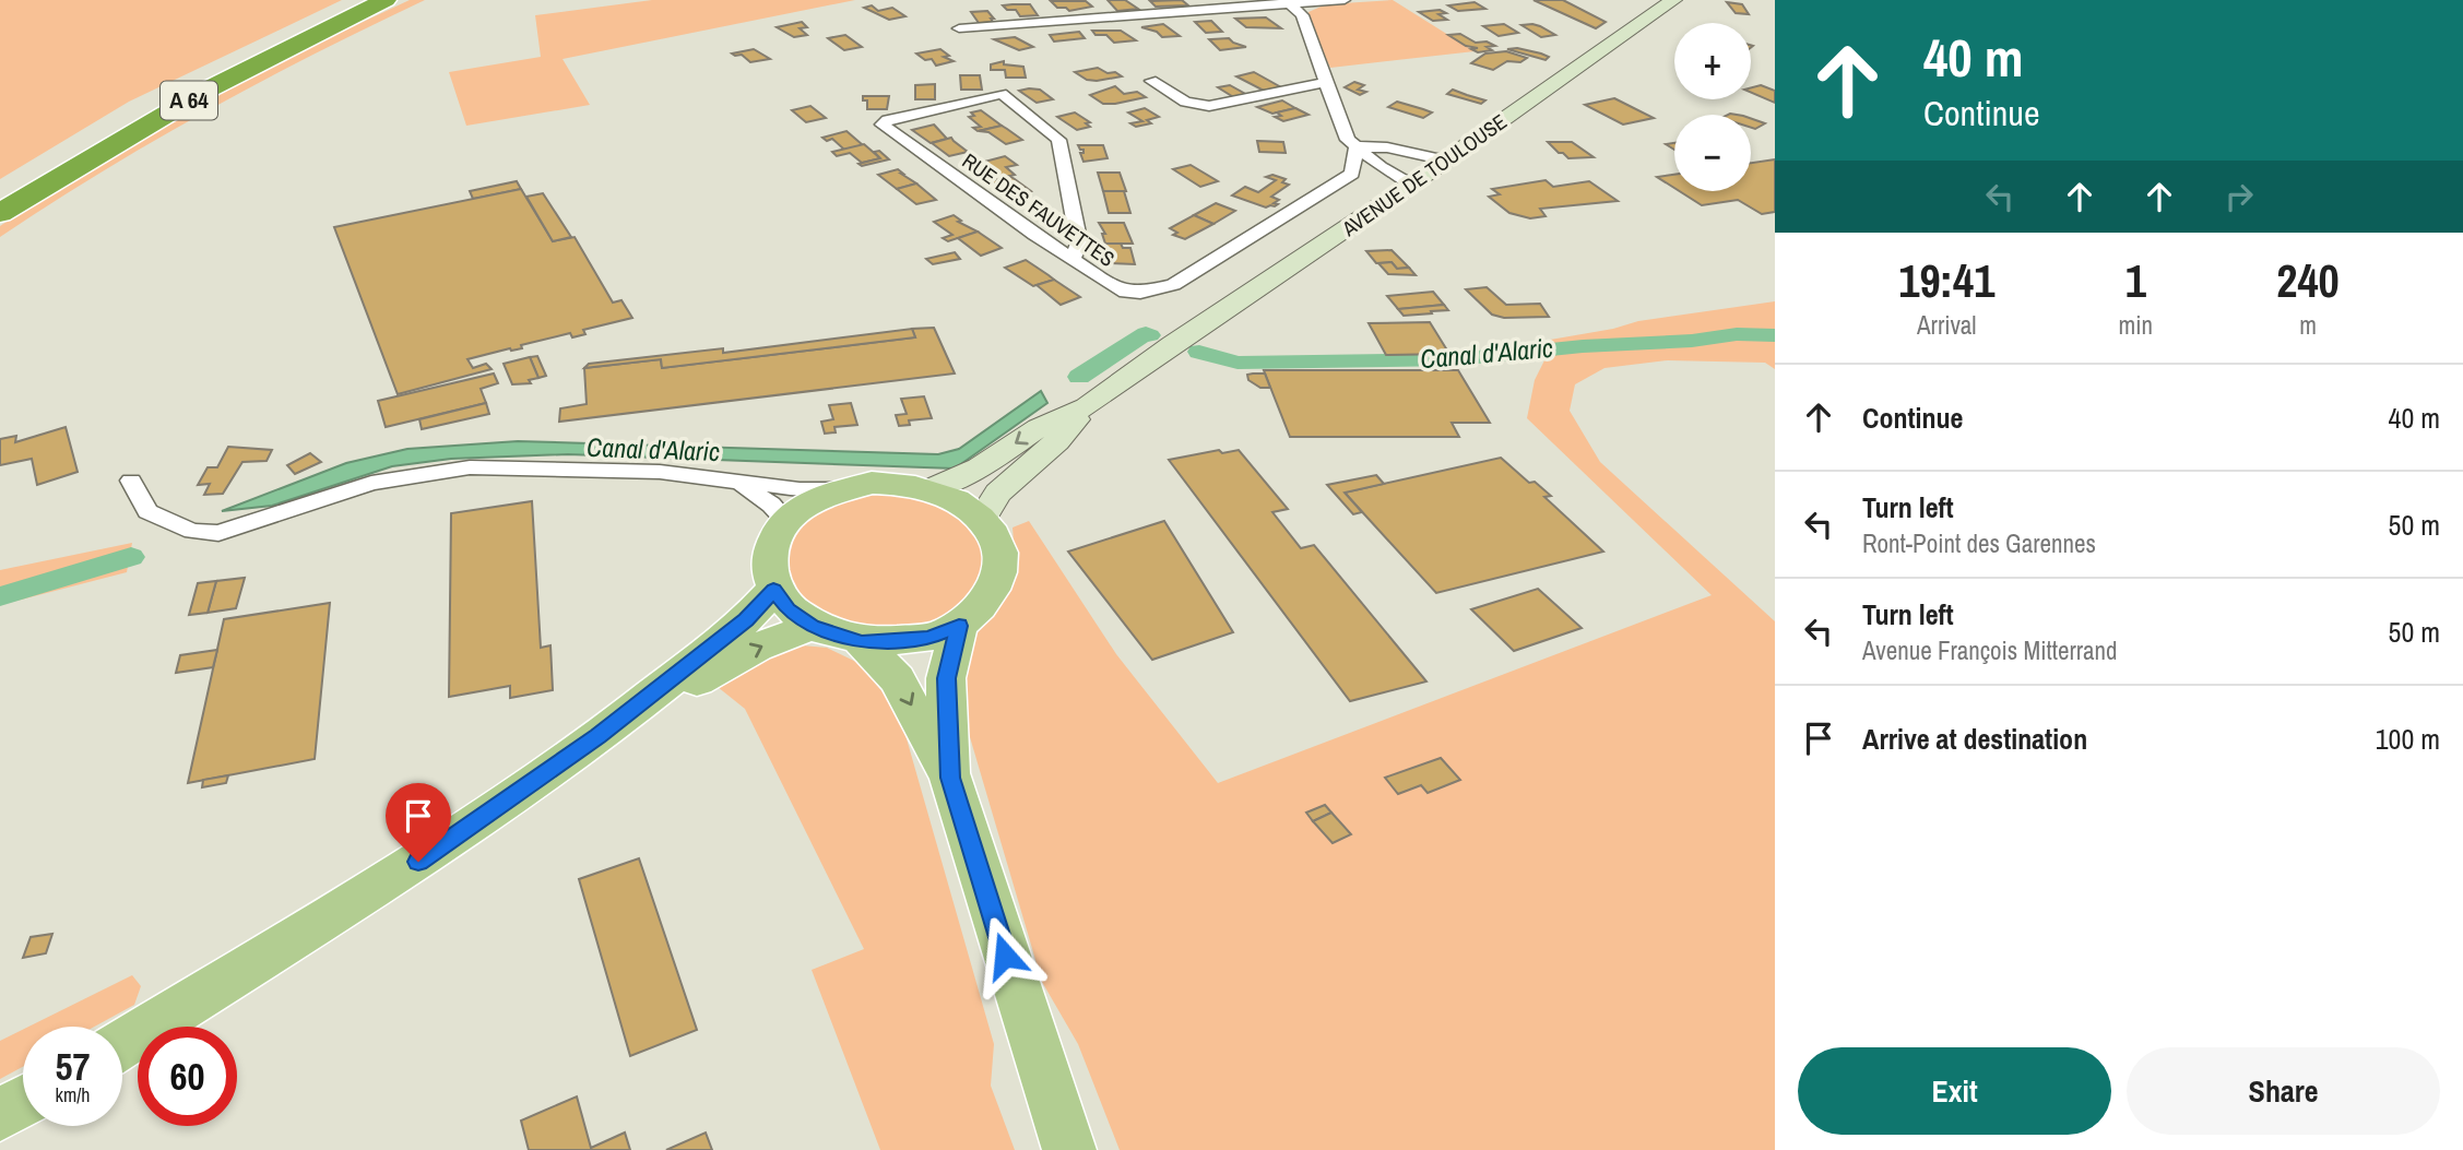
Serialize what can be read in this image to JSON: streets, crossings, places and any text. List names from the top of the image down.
{
  "streets": {
    "highway": ["A 64"],
    "main road": ["AVENUE DE TOULOUSE"],
    "street": ["RUE DES FAUVETTES"]
  },
  "water": ["Canal d'Alaric"],
  "page": {
    "turn": ["40 m", "Continue"],
    "map_buttons": ["+", "−"],
    "eta": [
      "19:41",
      "Arrival",
      "1",
      "min",
      "240",
      "m"
    ],
    "list": [
      {
        "name": "Continue",
        "value": "40 m"
      },
      {
        "name": "Turn left",
        "note": "Ront-Point des Garennes",
        "value": "50 m"
      },
      {
        "name": "Turn left",
        "note": "Avenue François Mitterrand",
        "value": "50 m"
      },
      {
        "name": "Arrive at destination",
        "value": "100 m"
      }
    ],
    "speed": "57 km/h",
    "limit": "60",
    "buttons": ["Exit", "Share"]
  }
}
